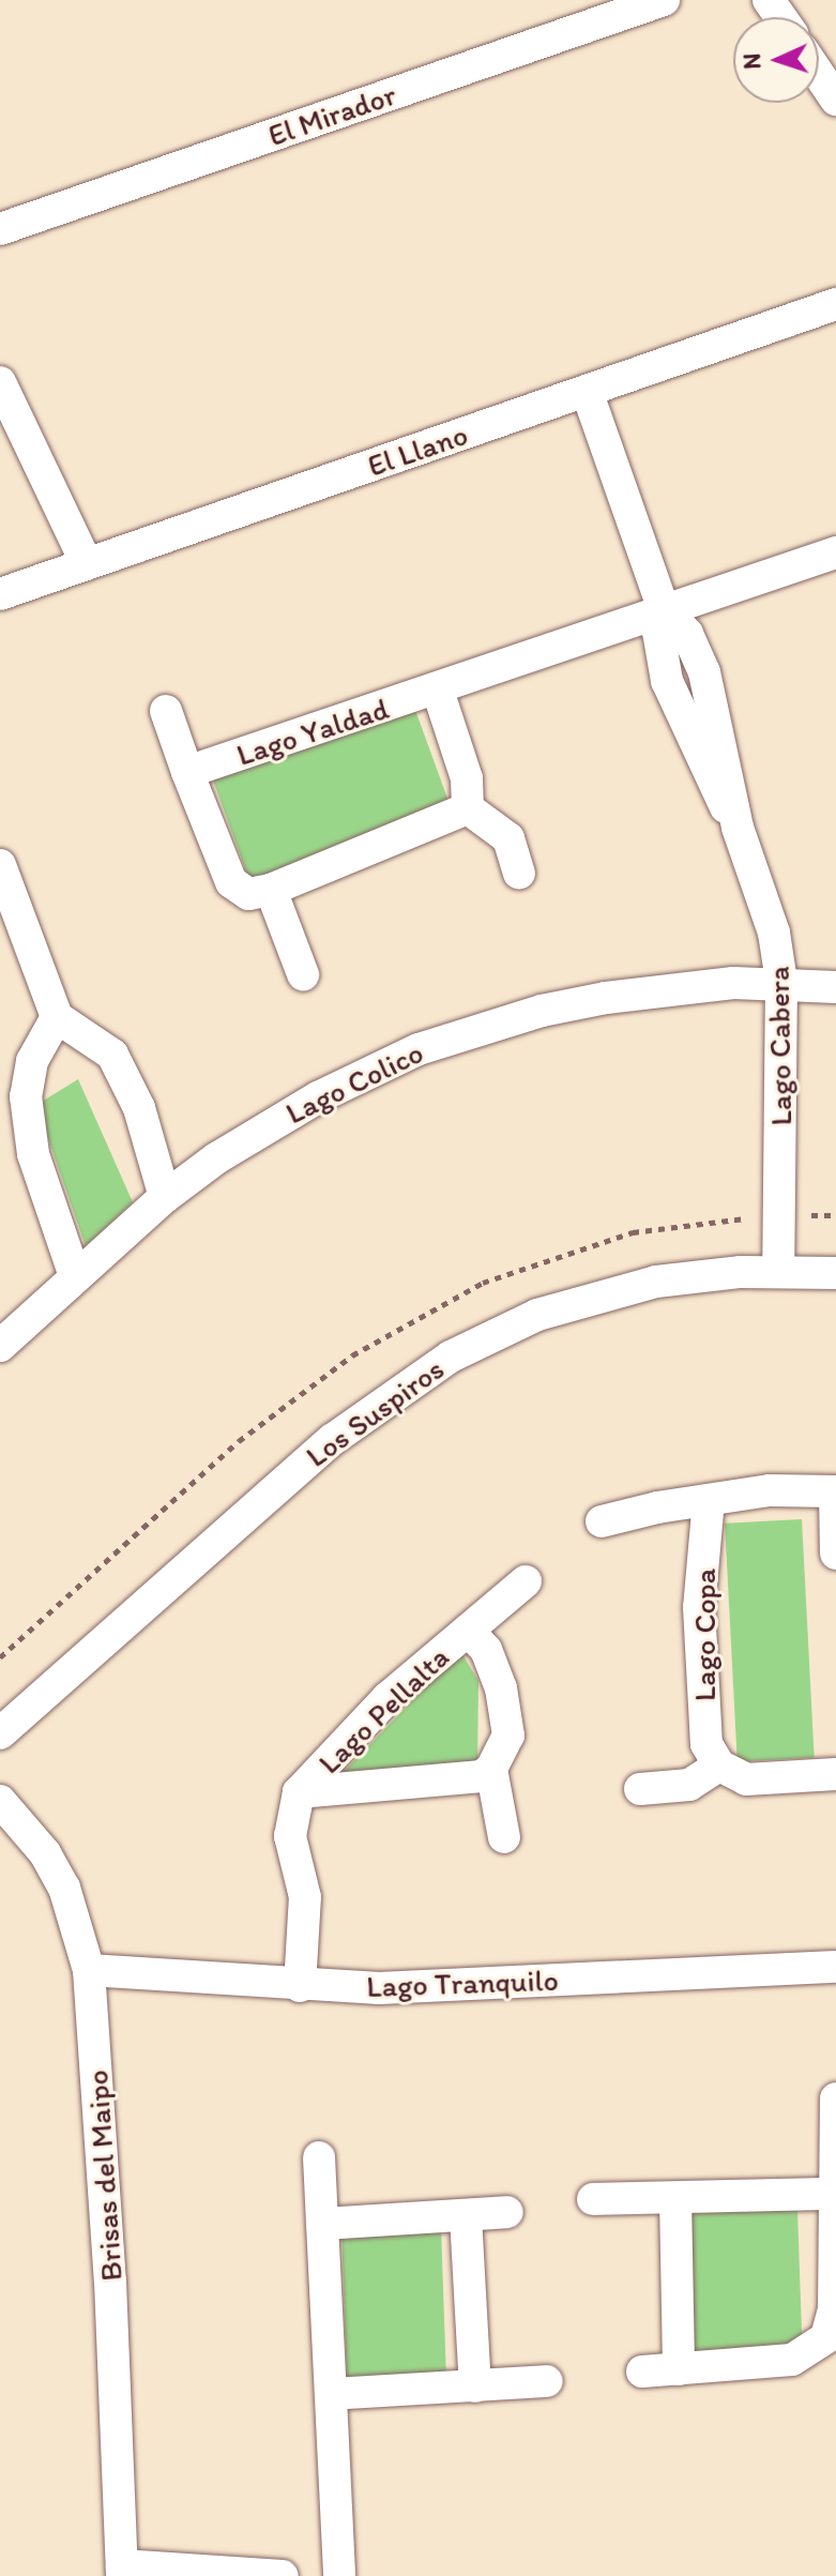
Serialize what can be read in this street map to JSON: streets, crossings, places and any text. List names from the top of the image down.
{
  "streets": {
    "street": [
      "El Mirador",
      "El Llano",
      "Lago Yaldad",
      "Lago Cabera",
      "Lago Colico",
      "Los Suspiros",
      "Lago Copa",
      "Lago Pellalta",
      "Lago Tranquilo",
      "Brisas del Maipo"
    ]
  },
  "crossings": [
    ["El Llano", "Lago Cabera"],
    ["Lago Yaldad", "Lago Cabera"],
    ["Lago Cabera", "Lago Colico"],
    ["Lago Cabera", "Los Suspiros"],
    ["Lago Pellalta", "Lago Tranquilo"],
    ["Lago Tranquilo", "Brisas del Maipo"]
  ],
  "north": "left"
}
